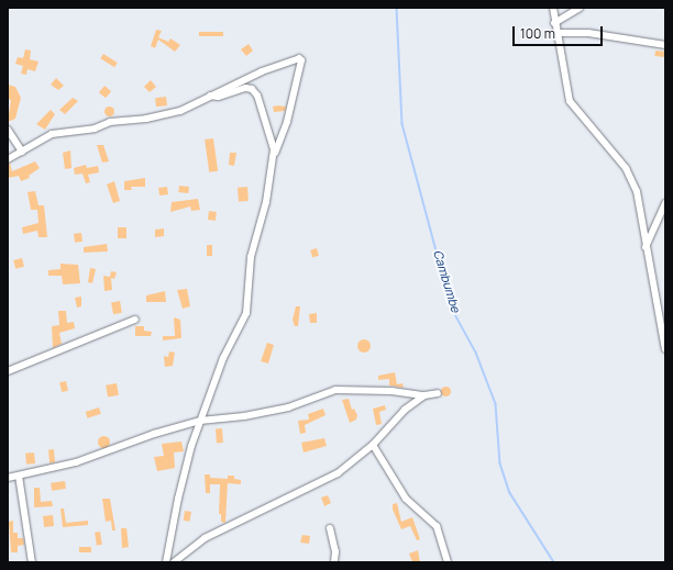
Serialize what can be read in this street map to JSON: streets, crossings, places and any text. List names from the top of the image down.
{
  "water": ["Cambumbe"],
  "scale_bar": "100 m"
}
